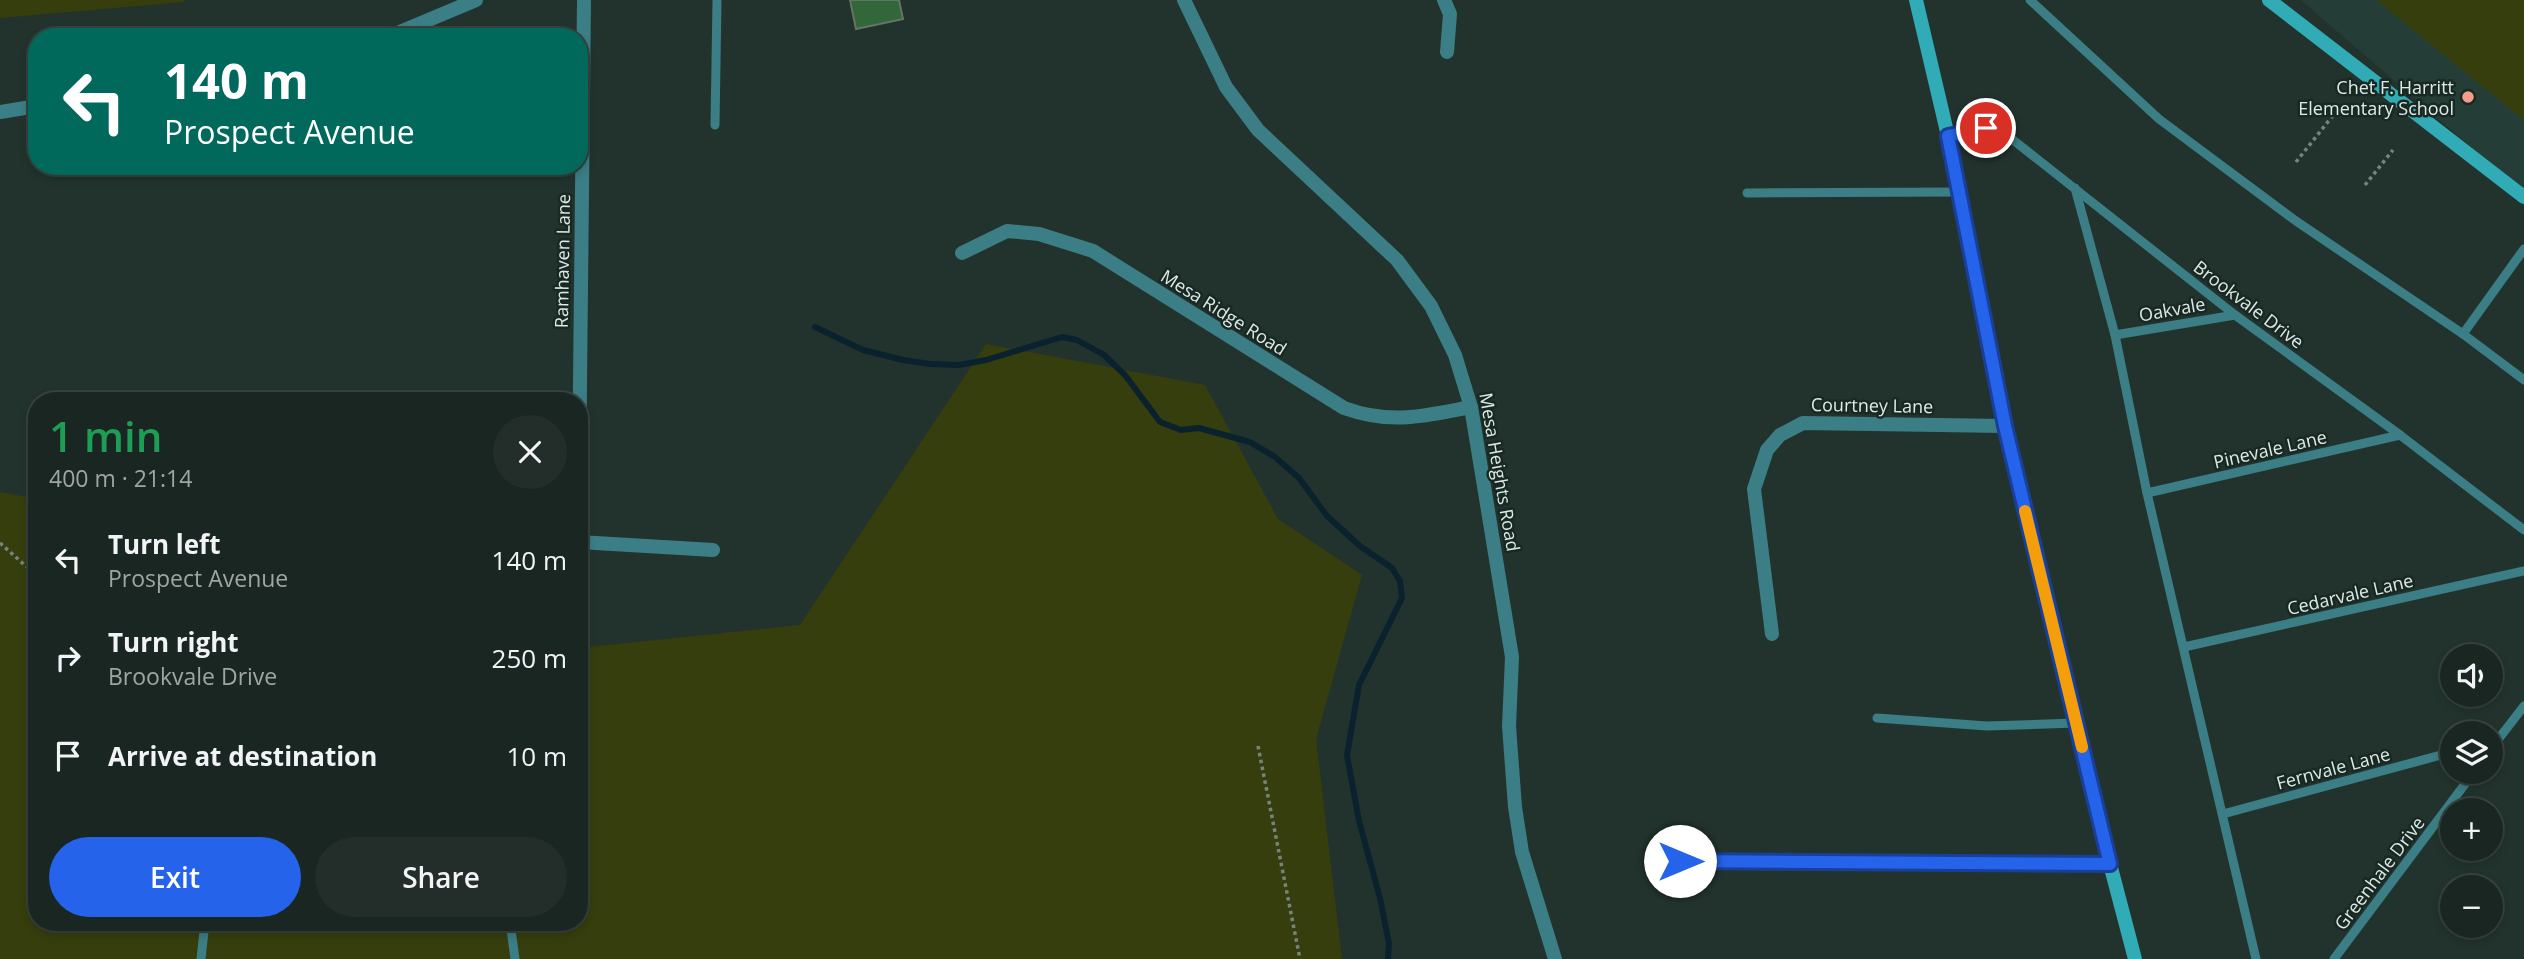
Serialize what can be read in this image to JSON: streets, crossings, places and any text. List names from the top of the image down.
{
  "streets": {
    "street": [
      "Ramhaven Lane",
      "Mesa Ridge Road",
      "Courtney Lane",
      "Mesa Heights Road"
    ],
    "lane": [
      "Brookvale Drive",
      "Oakvale",
      "Pinevale Lane",
      "Cedarvale Lane",
      "Fernvale Lane",
      "Greenhale Drive"
    ]
  },
  "crossings": [
    ["Brookvale Drive", "Oakvale"],
    ["Brookvale Drive", "Pinevale Lane"],
    ["Mesa Ridge Road", "Mesa Heights Road"]
  ],
  "places": ["Chet F. Harritt Elementary School"],
  "page": {
    "turn": ["140 m", "Prospect Avenue"],
    "heading": ["1 min", "400 m · 21:14"],
    "list": [
      {
        "name": "Turn left",
        "note": "Prospect Avenue",
        "value": "140 m"
      },
      {
        "name": "Turn right",
        "note": "Brookvale Drive",
        "value": "250 m"
      },
      {
        "name": "Arrive at destination",
        "value": "10 m"
      }
    ],
    "map_buttons": ["+", "−"],
    "buttons": ["Exit", "Share"]
  }
}
